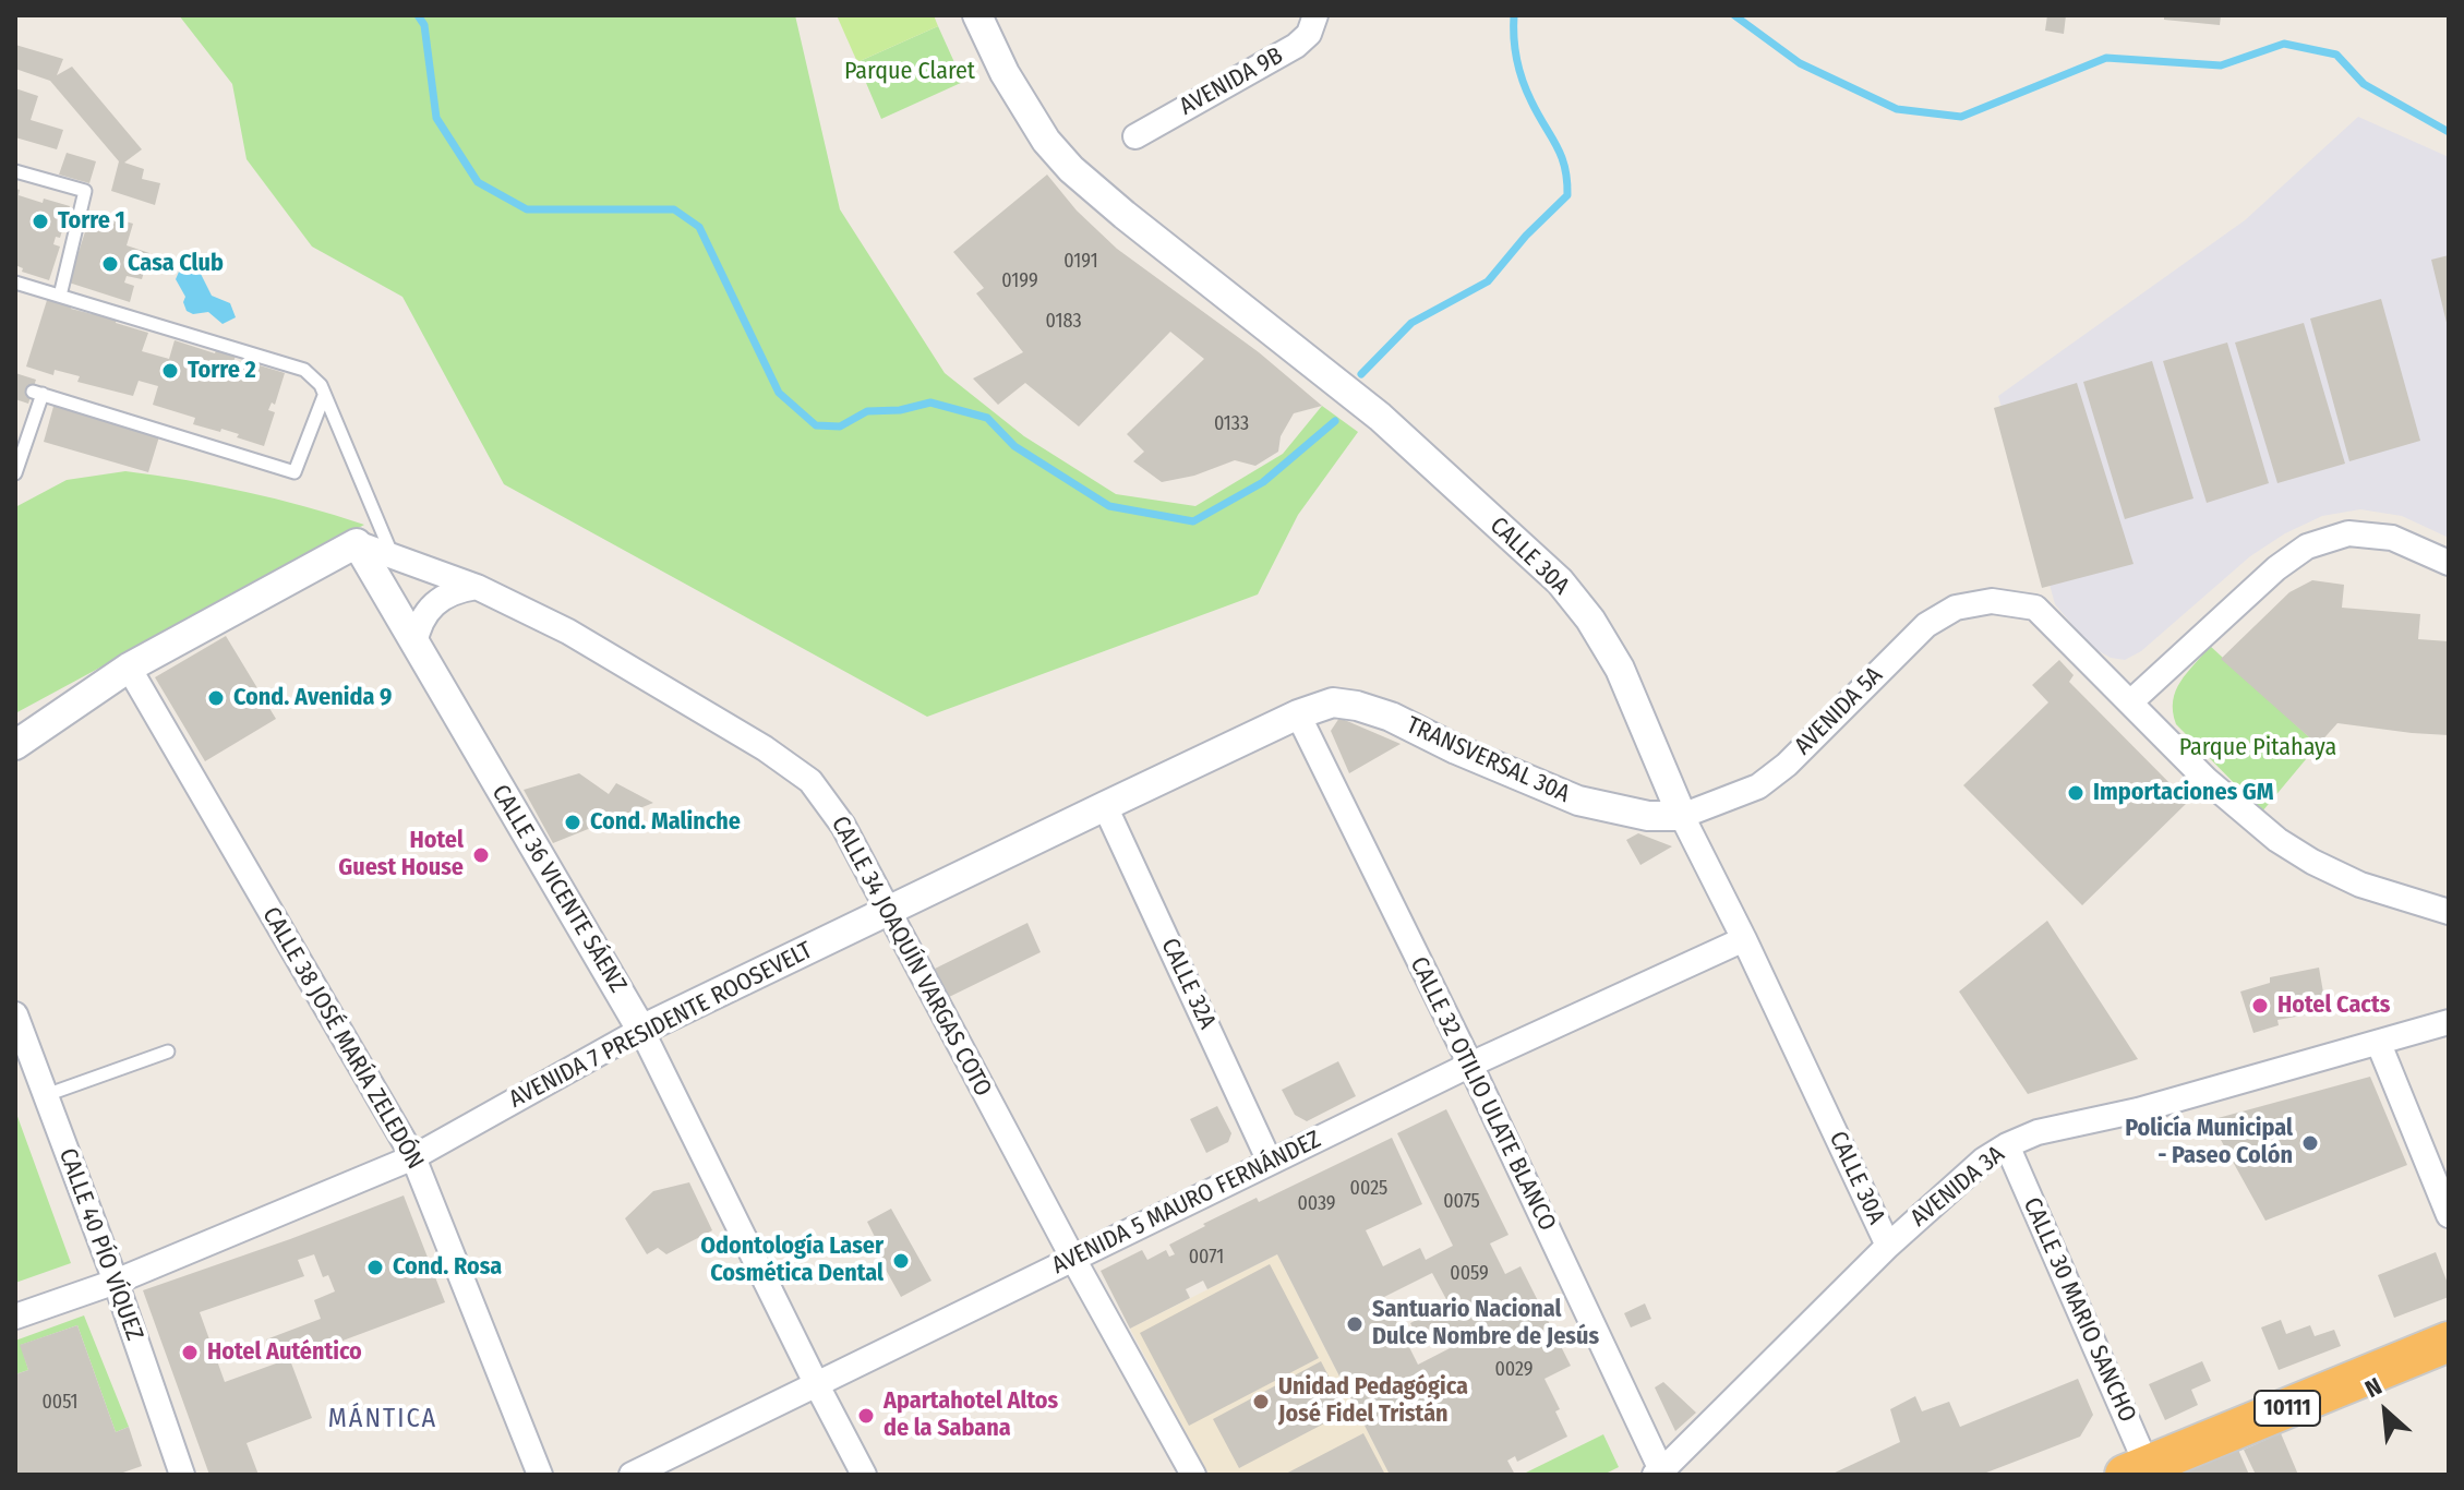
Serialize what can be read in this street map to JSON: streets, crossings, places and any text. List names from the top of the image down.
{
  "streets": {
    "highway": ["10111"],
    "street": [
      "AVENIDA 9B",
      "CALLE 30A",
      "AVENIDA 5A",
      "TRANSVERSAL 30A",
      "CALLE 36 VICENTE SÁENZ",
      "CALLE 34 JOAQUÍN VARGAS COTO",
      "CALLE 32A",
      "AVENIDA 7 PRESIDENTE ROOSEVELT",
      "CALLE 38 JOSÉ MARÍA ZELEDÓN",
      "CALLE 32 OTILIO ULATE BLANCO",
      "AVENIDA 3A",
      "AVENIDA 5 MAURO FERNÁNDEZ",
      "CALLE 40 PÍO VÍQUEZ",
      "CALLE 30 MARIO SANCHO"
    ]
  },
  "crossings": [
    ["CALLE 30A", "AVENIDA 5A"],
    ["CALLE 30A", "TRANSVERSAL 30A"],
    ["CALLE 30A", "AVENIDA 3A"],
    ["CALLE 30A", "AVENIDA 5 MAURO FERNÁNDEZ"],
    ["AVENIDA 5A", "TRANSVERSAL 30A"],
    ["TRANSVERSAL 30A", "AVENIDA 7 PRESIDENTE ROOSEVELT"],
    ["TRANSVERSAL 30A", "CALLE 32 OTILIO ULATE BLANCO"],
    ["CALLE 36 VICENTE SÁENZ", "CALLE 34 JOAQUÍN VARGAS COTO"],
    ["CALLE 36 VICENTE SÁENZ", "AVENIDA 7 PRESIDENTE ROOSEVELT"],
    ["CALLE 36 VICENTE SÁENZ", "AVENIDA 5 MAURO FERNÁNDEZ"],
    ["CALLE 34 JOAQUÍN VARGAS COTO", "AVENIDA 7 PRESIDENTE ROOSEVELT"],
    ["CALLE 34 JOAQUÍN VARGAS COTO", "AVENIDA 5 MAURO FERNÁNDEZ"],
    ["CALLE 32A", "AVENIDA 7 PRESIDENTE ROOSEVELT"],
    ["CALLE 32A", "AVENIDA 5 MAURO FERNÁNDEZ"],
    ["AVENIDA 7 PRESIDENTE ROOSEVELT", "CALLE 38 JOSÉ MARÍA ZELEDÓN"],
    ["AVENIDA 7 PRESIDENTE ROOSEVELT", "CALLE 32 OTILIO ULATE BLANCO"],
    ["AVENIDA 7 PRESIDENTE ROOSEVELT", "CALLE 40 PÍO VÍQUEZ"],
    ["CALLE 32 OTILIO ULATE BLANCO", "AVENIDA 3A"],
    ["CALLE 32 OTILIO ULATE BLANCO", "AVENIDA 5 MAURO FERNÁNDEZ"],
    ["AVENIDA 3A", "CALLE 30 MARIO SANCHO"],
    ["CALLE 30 MARIO SANCHO", "10111"]
  ],
  "districts": ["MÁNTICA"],
  "parks": ["Parque Claret", "Parque Pitahaya"],
  "places": [
    "Torre 1",
    "Casa Club",
    "Torre 2",
    "Cond. Avenida 9",
    "Importaciones GM",
    "Cond. Malinche",
    "Hotel Guest House",
    "Hotel Cacts",
    "Policía Municipal - Paseo Colón",
    "Odontología Laser Cosmética Dental",
    "Cond. Rosa",
    "Santuario Nacional Dulce Nombre de Jesús",
    "Hotel Auténtico",
    "Unidad Pedagógica José Fidel Tristán",
    "Apartahotel Altos de la Sabana"
  ],
  "house_numbers": [
    "0191",
    "0199",
    "0183",
    "0133",
    "0025",
    "0075",
    "0039",
    "0071",
    "0059",
    "0029",
    "0051"
  ],
  "north": "top left"
}
